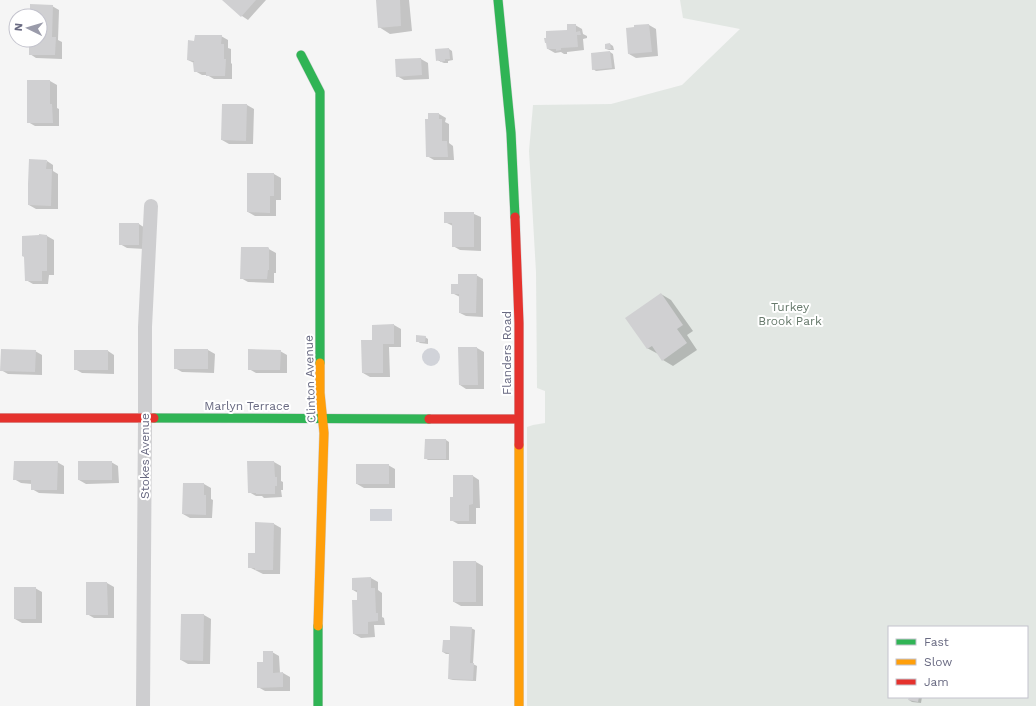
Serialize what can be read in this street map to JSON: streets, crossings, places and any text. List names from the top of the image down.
{
  "streets": {
    "street": [
      "Flanders Road",
      "Clinton Avenue",
      "Marlyn Terrace",
      "Stokes Avenue"
    ]
  },
  "crossings": [
    ["Flanders Road", "Marlyn Terrace"],
    ["Clinton Avenue", "Marlyn Terrace"],
    ["Marlyn Terrace", "Stokes Avenue"]
  ],
  "parks": ["Turkey Brook Park"],
  "legend": ["Fast", "Slow", "Jam"],
  "north": "left"
}
